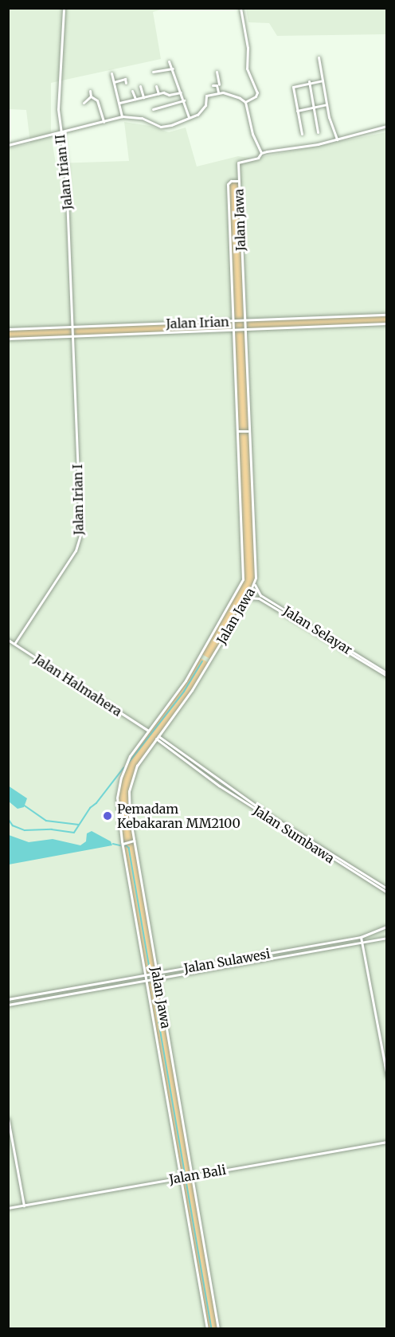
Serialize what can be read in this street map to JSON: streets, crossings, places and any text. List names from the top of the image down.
{
  "streets": {
    "street": [
      "Jalan Irian II",
      "Jalan Jawa",
      "Jalan Irian",
      "Jalan Irian I",
      "Jalan Selayar",
      "Jalan Halmahera",
      "Jalan Sumbawa",
      "Jalan Sulawesi",
      "Jalan Bali"
    ]
  },
  "crossings": [
    ["Jalan Irian II", "Jalan Irian"],
    ["Jalan Irian II", "Jalan Irian I"],
    ["Jalan Jawa", "Jalan Irian"],
    ["Jalan Jawa", "Jalan Selayar"],
    ["Jalan Jawa", "Jalan Halmahera"],
    ["Jalan Jawa", "Jalan Sumbawa"],
    ["Jalan Jawa", "Jalan Sulawesi"],
    ["Jalan Jawa", "Jalan Bali"],
    ["Jalan Irian", "Jalan Irian I"],
    ["Jalan Irian I", "Jalan Halmahera"]
  ],
  "places": ["Pemadam Kebakaran MM2100"]
}
